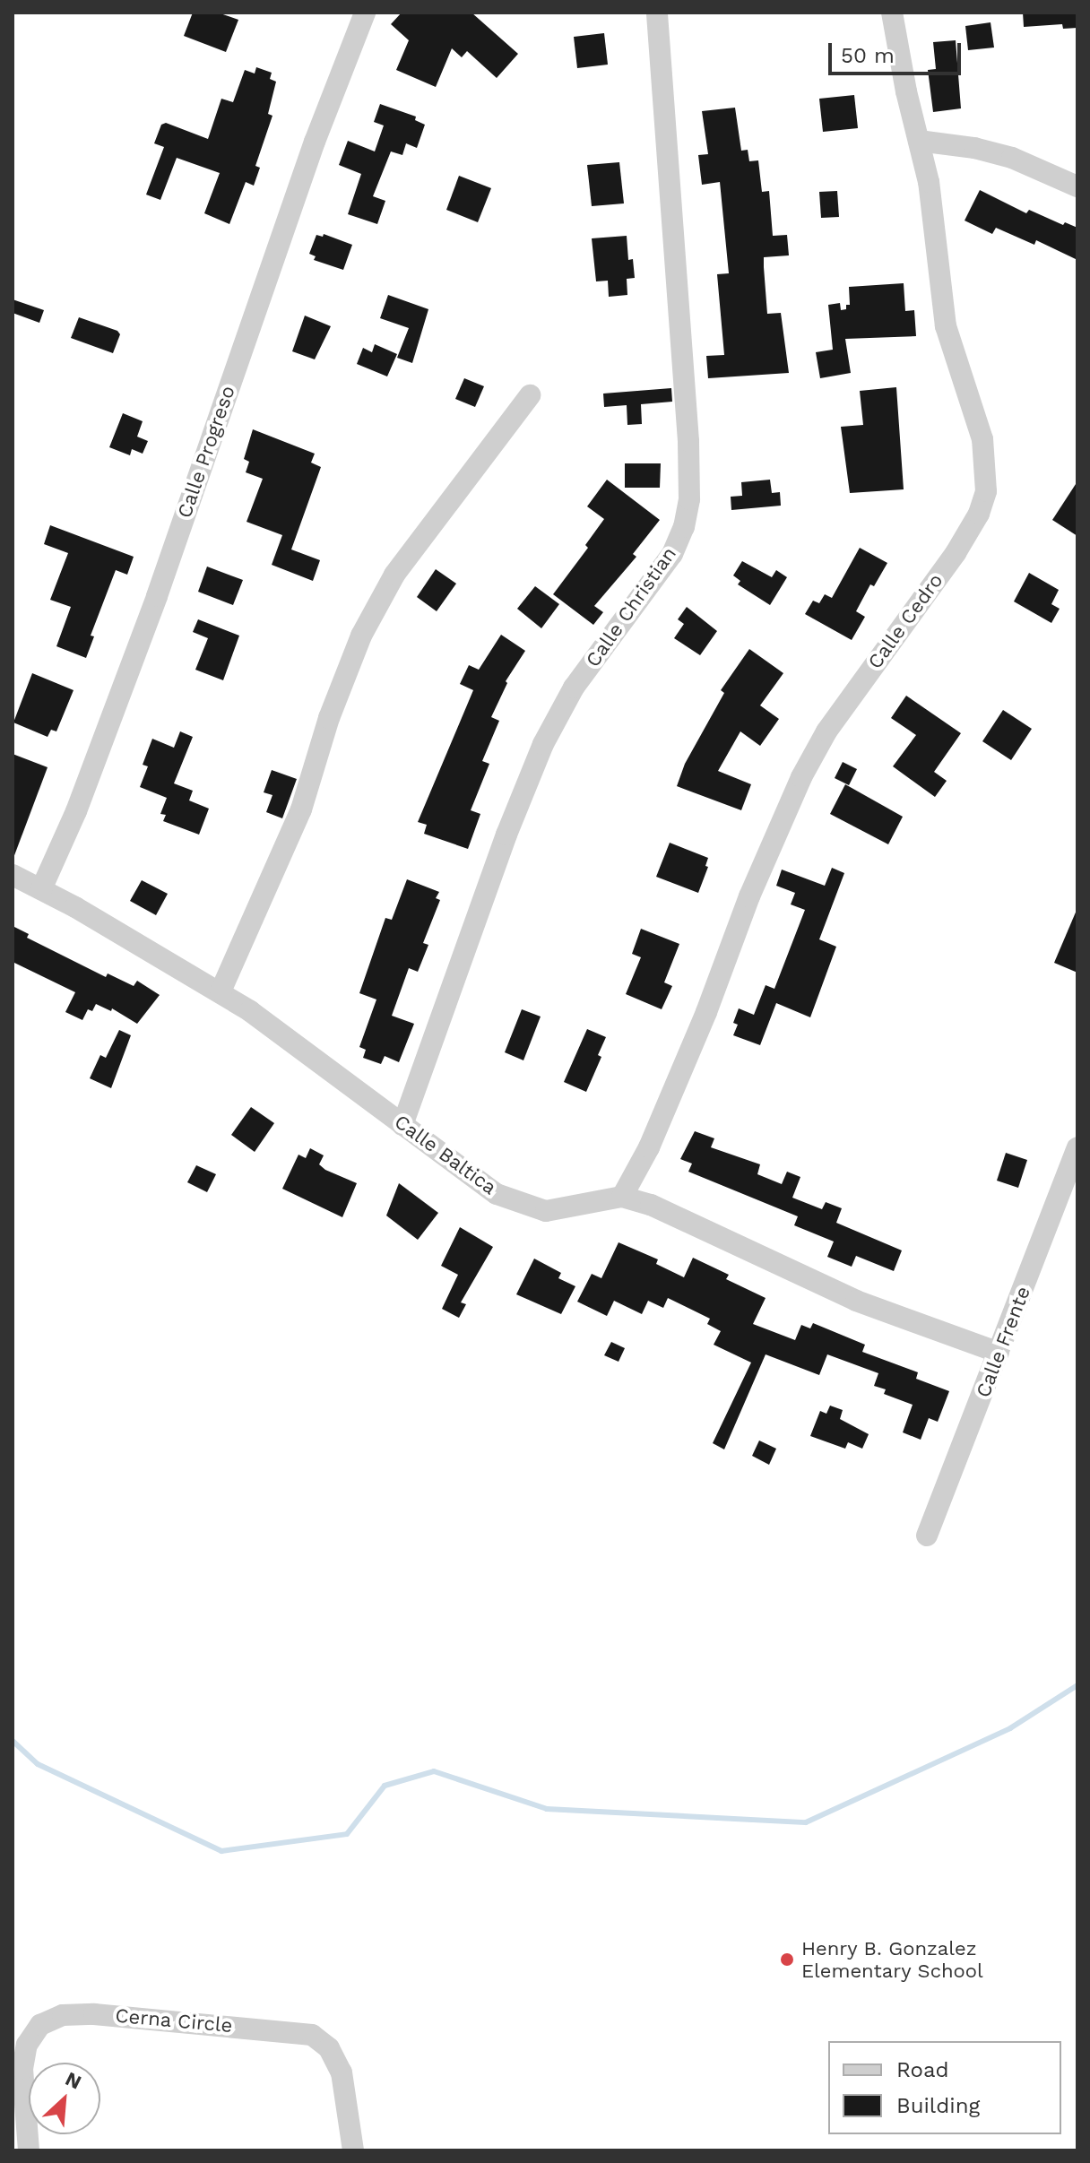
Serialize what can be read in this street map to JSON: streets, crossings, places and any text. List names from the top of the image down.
{
  "streets": {
    "street": [
      "Calle Progreso",
      "Calle Christian",
      "Calle Cedro",
      "Calle Baltica",
      "Calle Frente",
      "Cerna Circle"
    ]
  },
  "crossings": [
    ["Calle Progreso", "Calle Baltica"],
    ["Calle Christian", "Calle Baltica"],
    ["Calle Cedro", "Calle Baltica"],
    ["Calle Baltica", "Calle Frente"]
  ],
  "places": ["Henry B. Gonzalez Elementary School"],
  "legend": ["Road", "Building"],
  "scale_bar": "50 m",
  "north": "top right"
}
